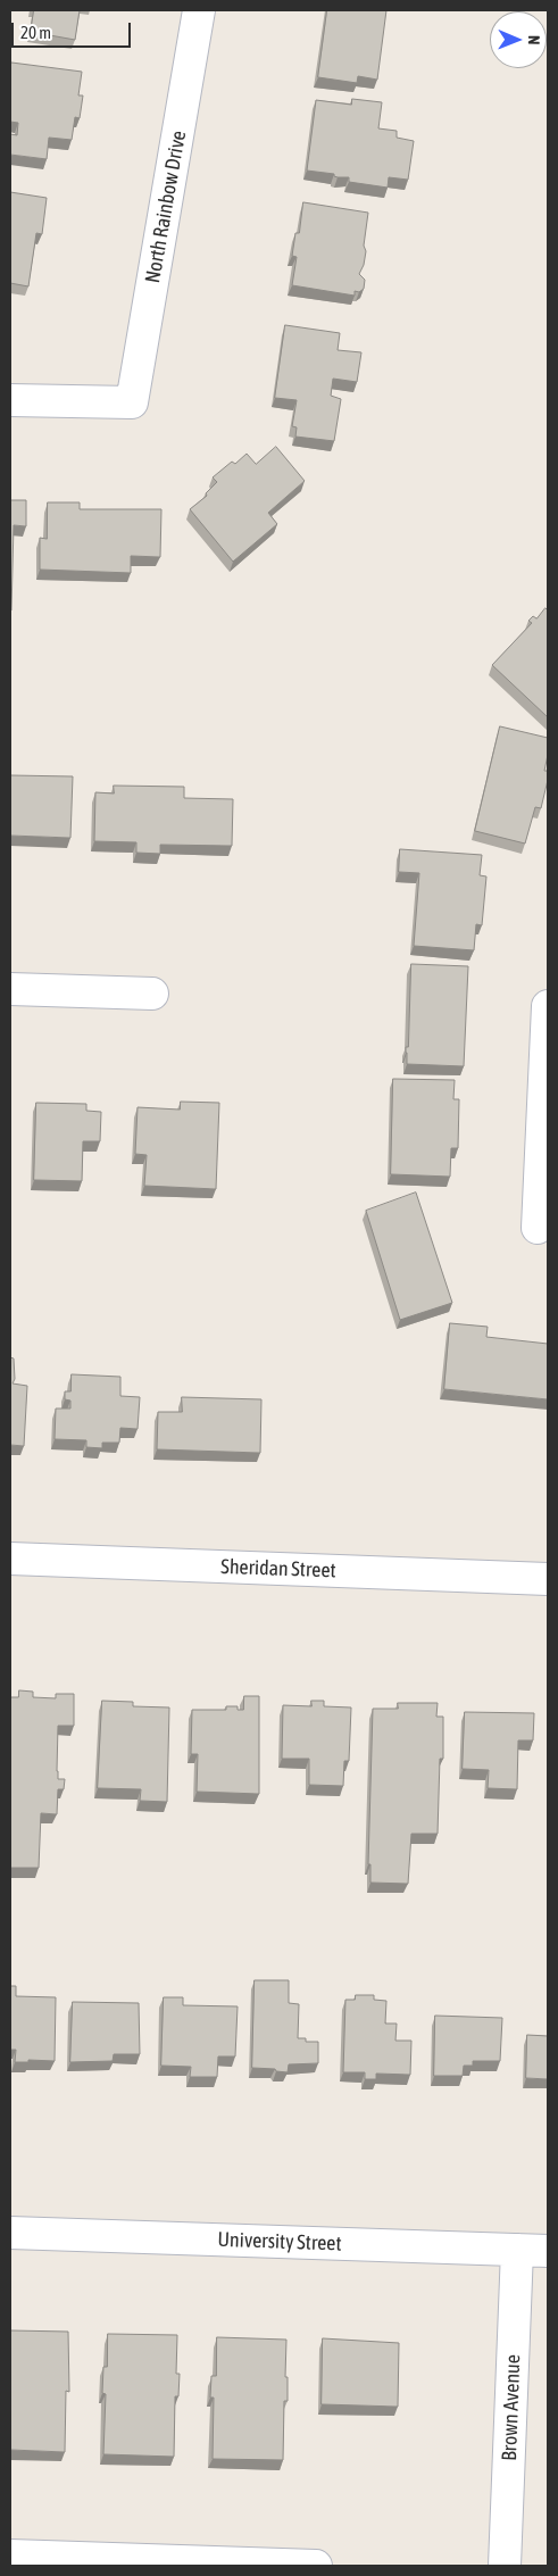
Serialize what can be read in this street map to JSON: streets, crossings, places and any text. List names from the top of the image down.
{
  "streets": {
    "street": [
      "North Rainbow Drive",
      "Sheridan Street",
      "University Street",
      "Brown Avenue"
    ]
  },
  "crossings": [
    ["University Street", "Brown Avenue"]
  ],
  "scale_bar": "20 m",
  "north": "right"
}
